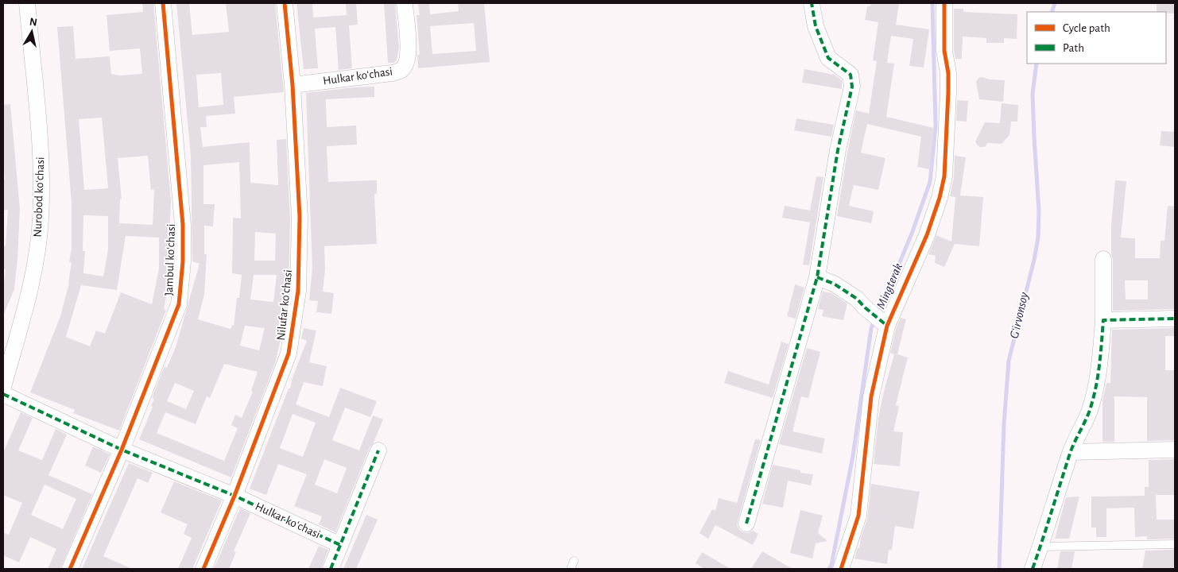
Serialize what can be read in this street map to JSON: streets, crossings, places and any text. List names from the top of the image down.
{
  "streets": {
    "street": [
      "Hulkar koʻchasi",
      "Nurobod koʻchasi",
      "Jambul koʻchasi",
      "Nilufar koʻchasi"
    ]
  },
  "crossings": [
    ["Hulkar koʻchasi", "Jambul koʻchasi"],
    ["Hulkar koʻchasi", "Nilufar koʻchasi"]
  ],
  "water": ["Mingterak", "G‘irvonsoy"],
  "legend": ["Cycle path", "Path"],
  "north": "top"
}
